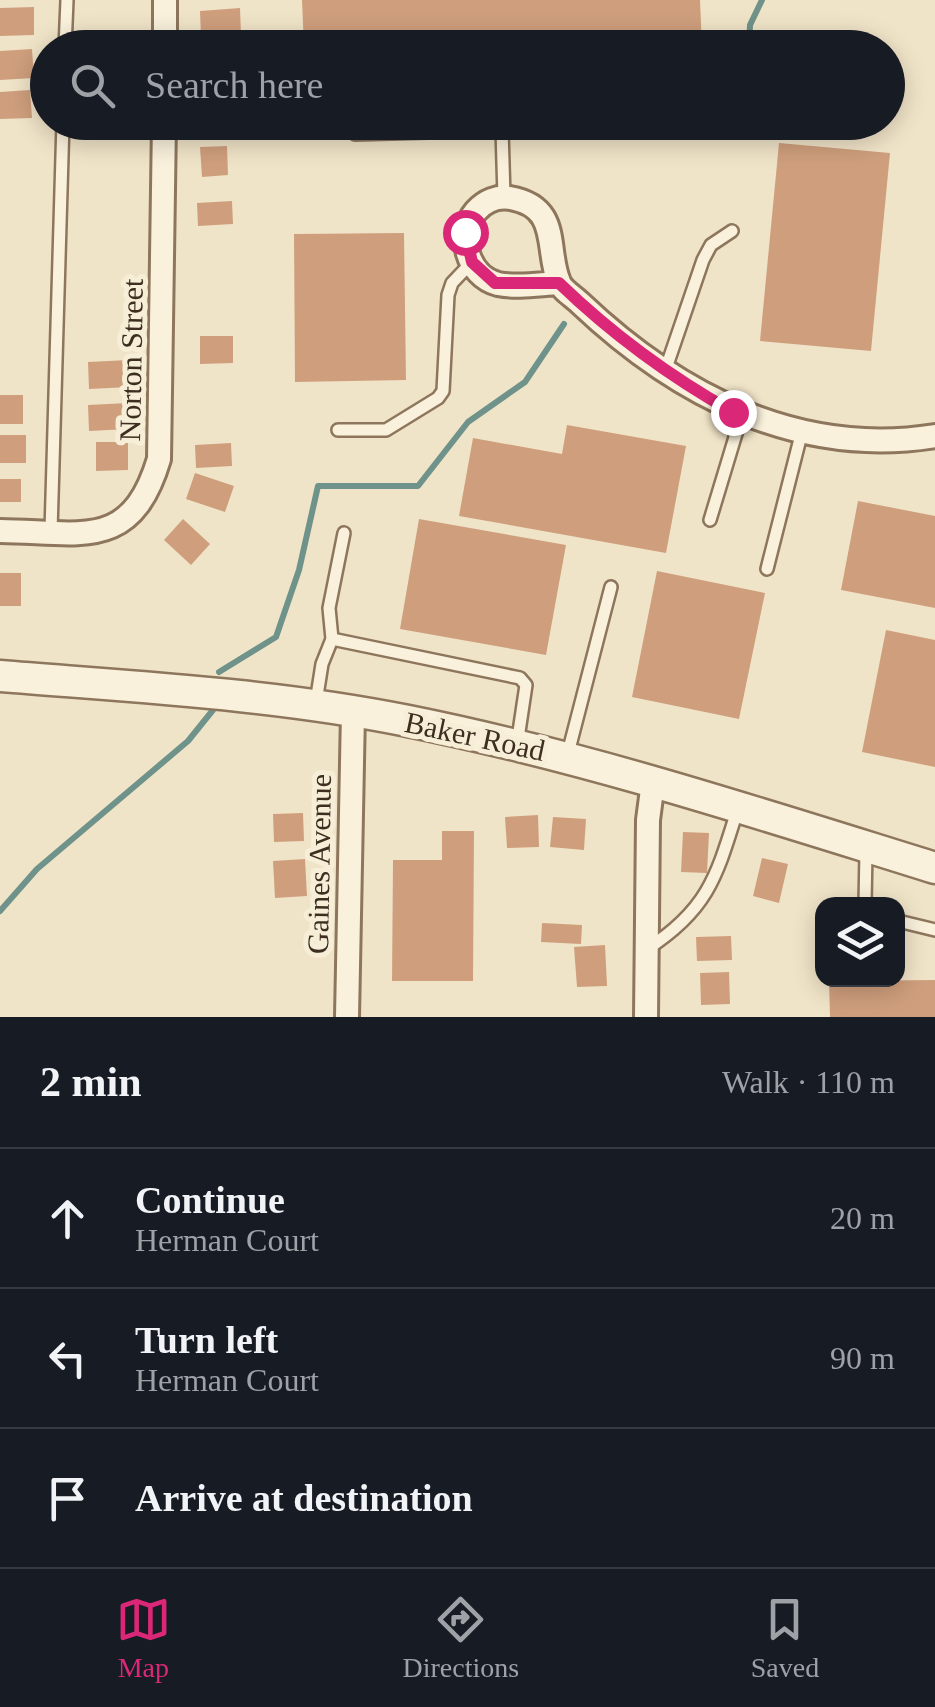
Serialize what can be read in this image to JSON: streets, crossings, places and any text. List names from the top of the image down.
{
  "streets": {
    "street": ["Norton Street", "Baker Road", "Gaines Avenue"]
  },
  "crossings": [
    ["Baker Road", "Gaines Avenue"]
  ],
  "page": {
    "search": "Search here",
    "heading": ["2 min", "Walk · 110 m"],
    "list": [
      ["Continue", "Herman Court", "20 m"],
      ["Turn left", "Herman Court", "90 m"],
      "Arrive at destination"
    ],
    "nav": ["Map", "Directions", "Saved"]
  }
}
